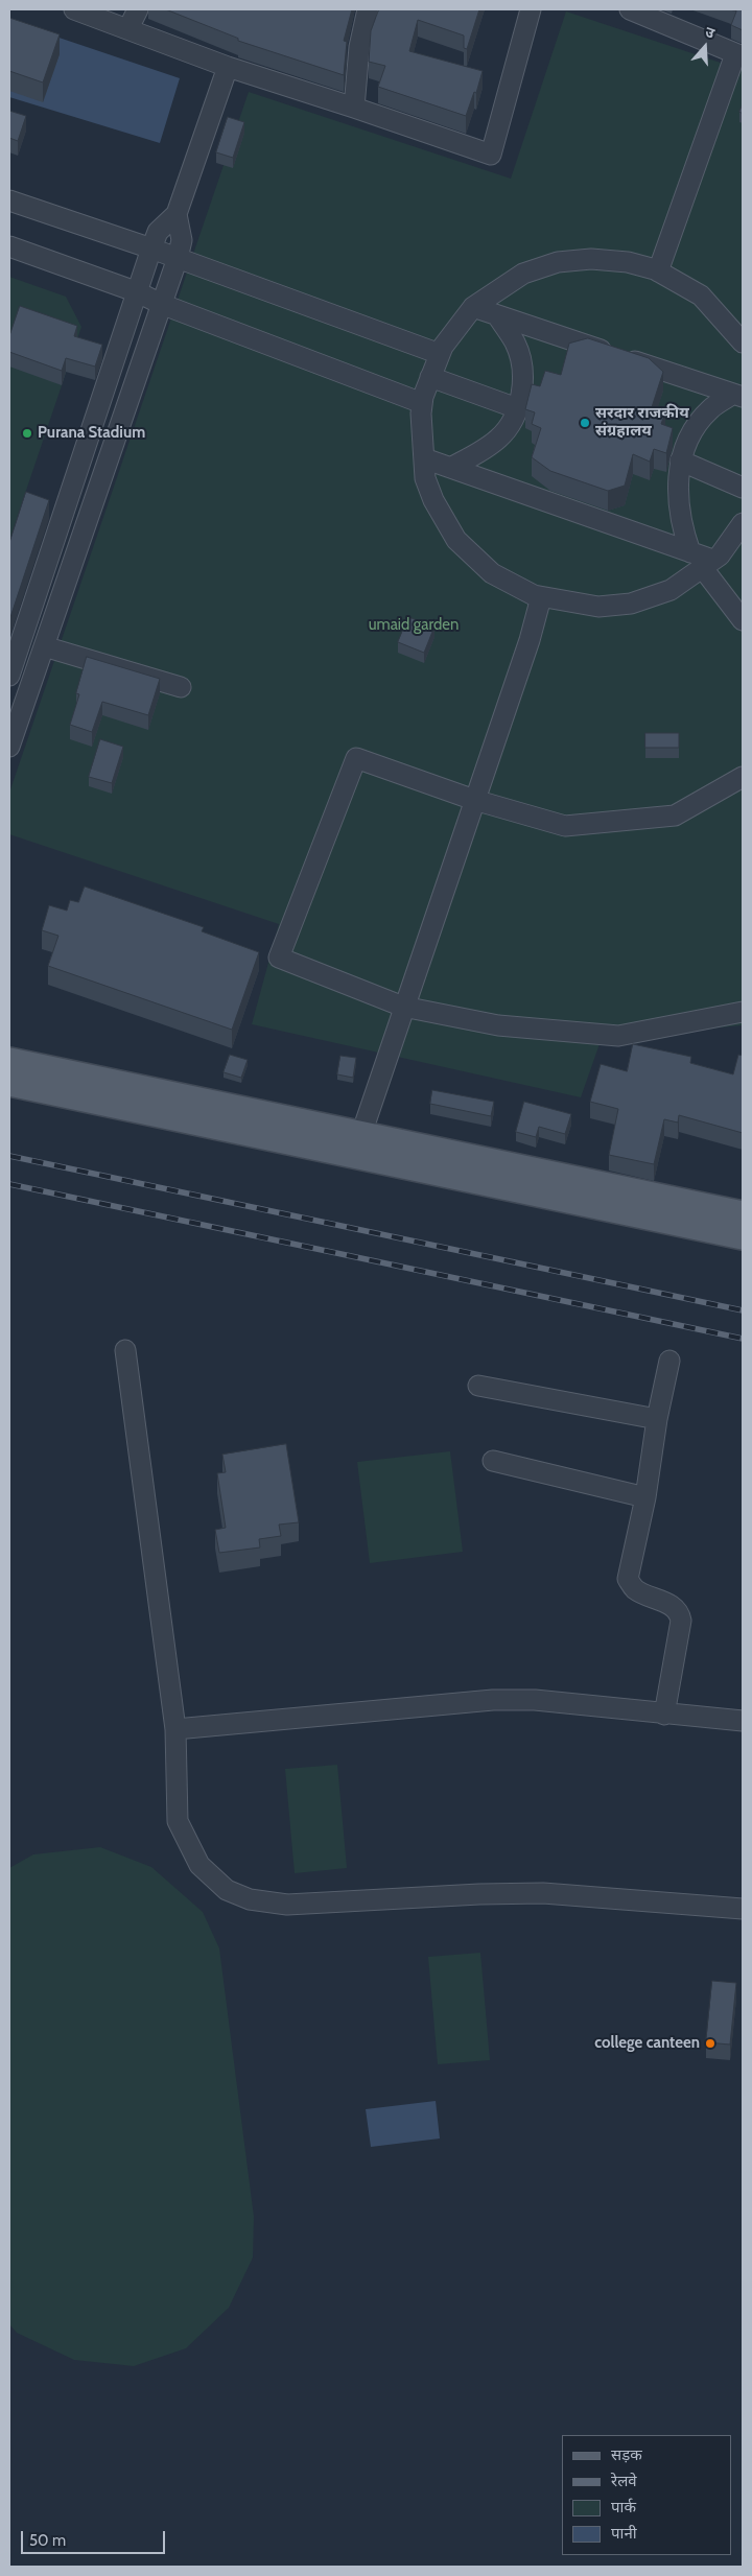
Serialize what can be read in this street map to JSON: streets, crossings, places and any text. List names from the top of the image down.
{
  "parks": ["umaid garden"],
  "places": ["सरदार राजकीय संग्रहालय", "Purana Stadium", "college canteen"],
  "legend": [
    "सड़क",
    "रेलवे",
    "पार्क",
    "पानी"
  ],
  "scale_bar": "50 m",
  "north": "top"
}
